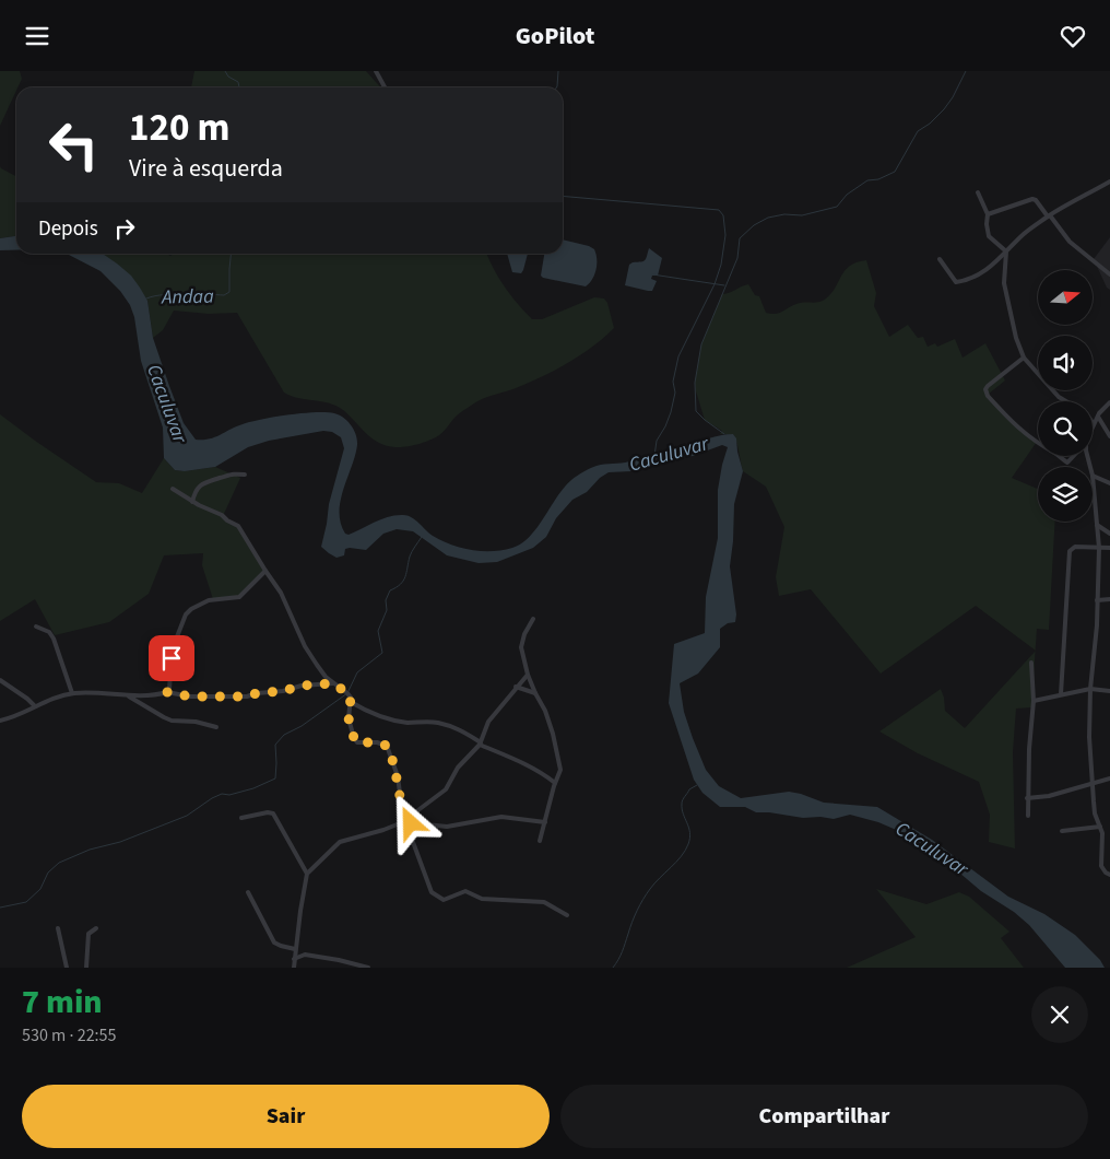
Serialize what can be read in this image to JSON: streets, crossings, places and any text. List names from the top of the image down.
{
  "water": ["Andaa", "Caculuvar"],
  "north": "right",
  "page": {
    "header": "GoPilot",
    "turn": ["120 m", "Vire à esquerda"],
    "then": "Depois",
    "heading": ["7 min", "530 m · 22:55"],
    "buttons": ["Sair", "Compartilhar"]
  }
}
